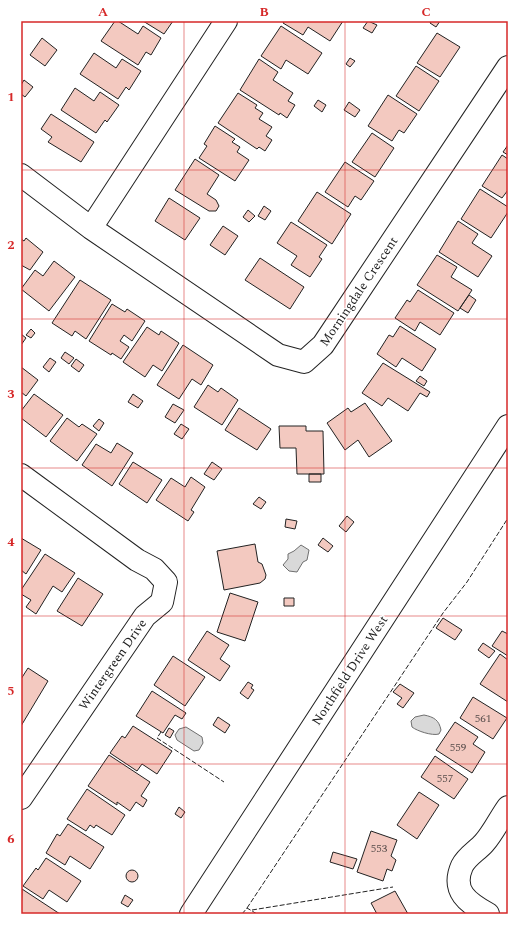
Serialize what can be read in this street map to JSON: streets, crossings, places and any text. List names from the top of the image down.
{
  "streets": {
    "street": ["Morningdale Crescent", "Wintergreen Drive", "Northfield Drive West"]
  },
  "house_numbers": [
    "561",
    "559",
    "557",
    "553"
  ],
  "grid": {
    "columns": ["A", "B", "C"],
    "rows": [
      "1",
      "2",
      "3",
      "4",
      "5",
      "6"
    ]
  }
}
